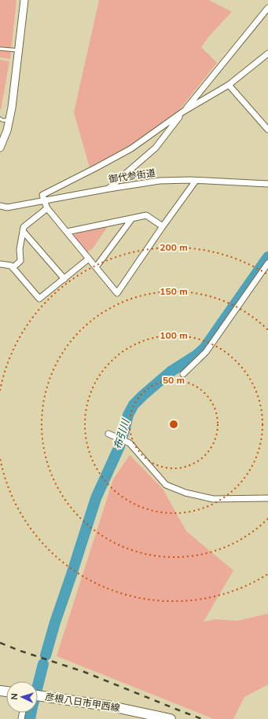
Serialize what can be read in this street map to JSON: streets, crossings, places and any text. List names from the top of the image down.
{
  "streets": {
    "main road": ["彦根八日市甲西線"],
    "street": ["御代参街道"]
  },
  "water": ["布引川"],
  "north": "left",
  "rings": [
    "200 m",
    "150 m",
    "100 m",
    "50 m"
  ]
}
